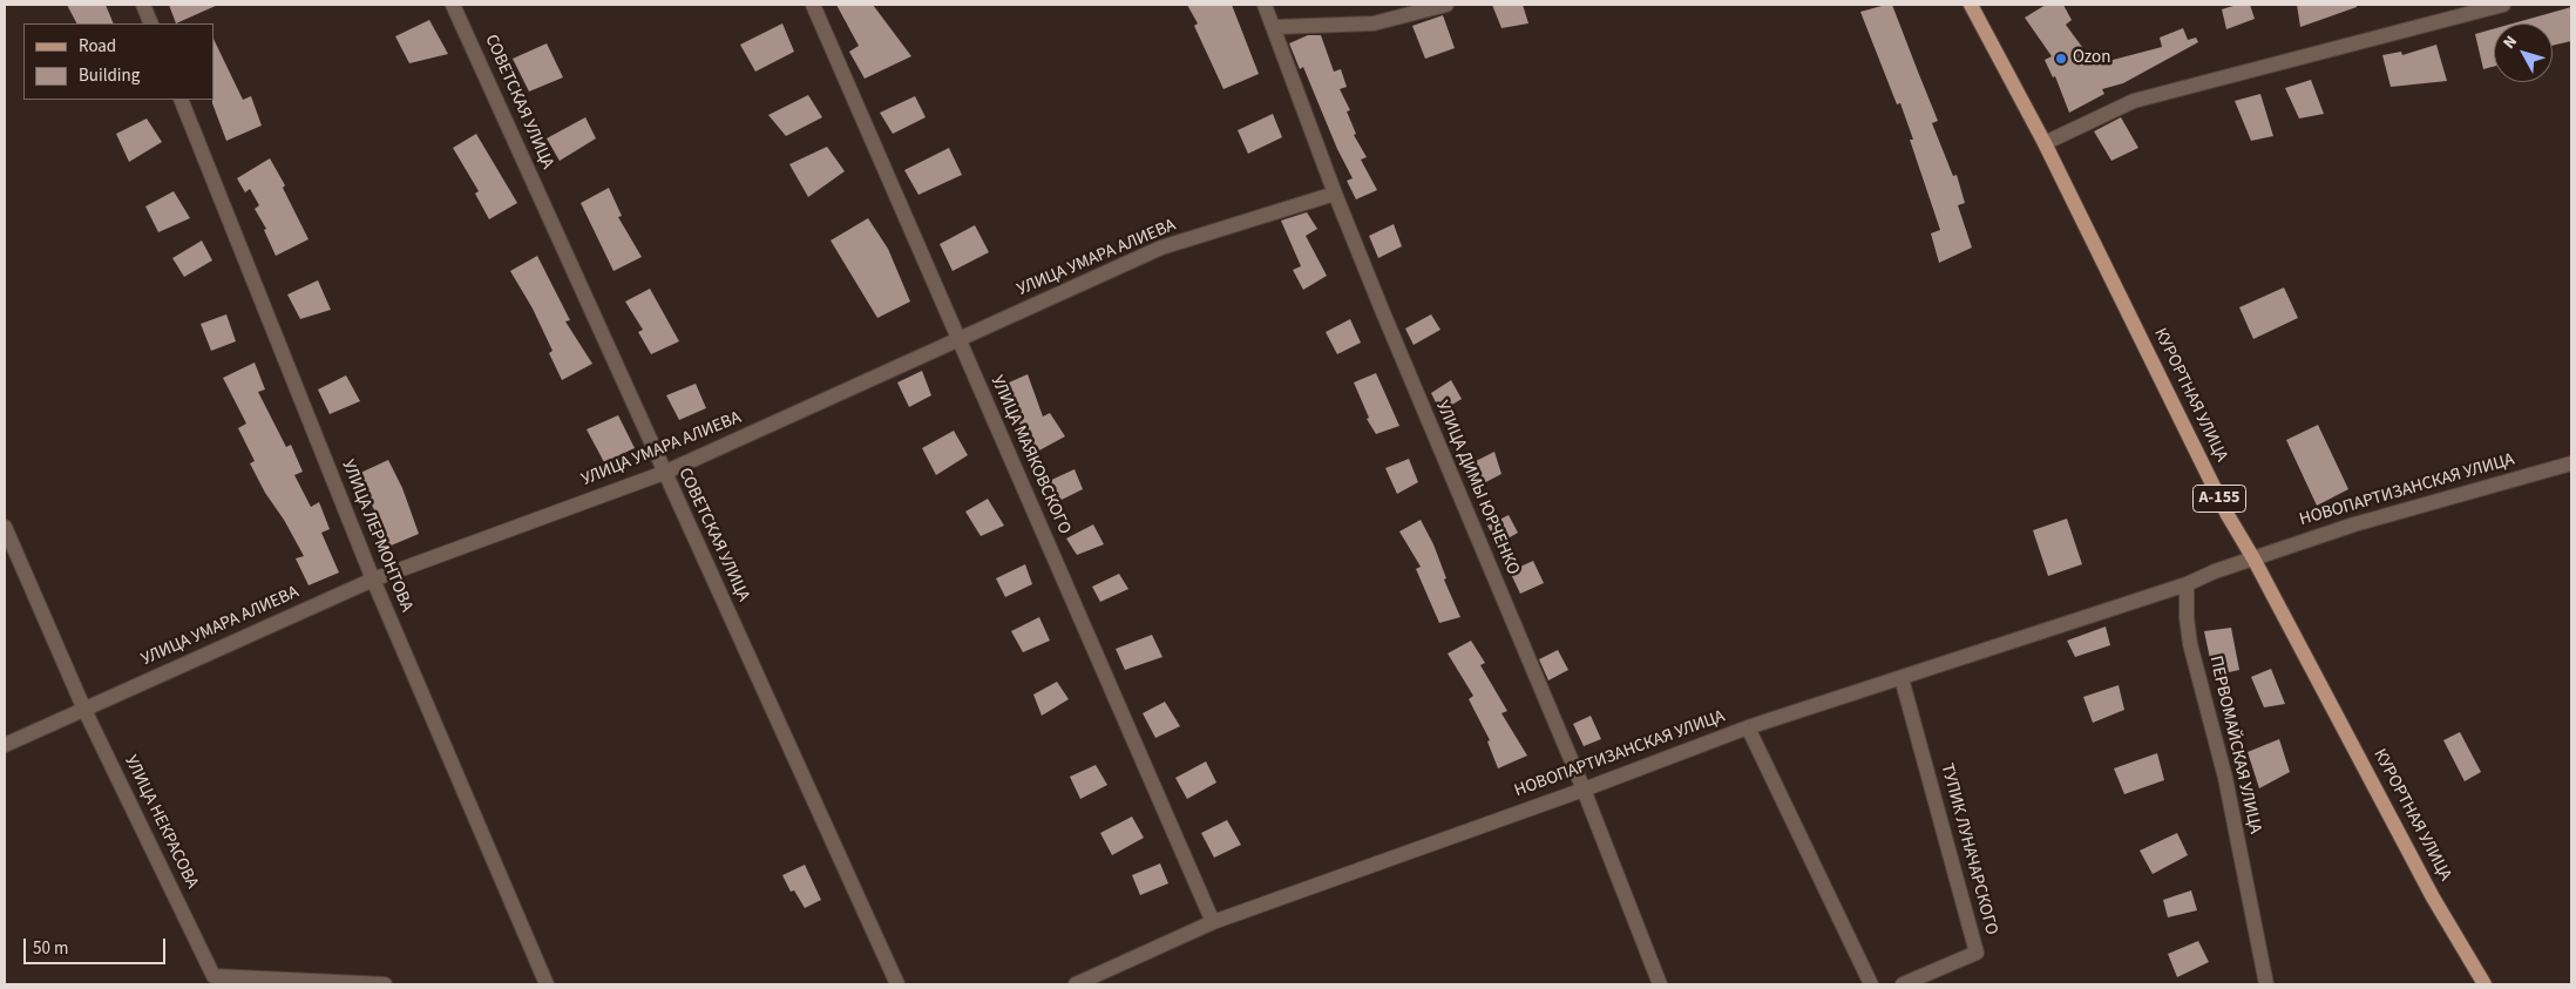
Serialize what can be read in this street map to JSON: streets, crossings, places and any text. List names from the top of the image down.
{
  "streets": {
    "main road": ["КУРОРТНАЯ УЛИЦА", "А-155"],
    "street": [
      "СОВЕТСКАЯ УЛИЦА",
      "УЛИЦА УМАРА АЛИЕВА",
      "УЛИЦА МАЯКОВСКОГО",
      "УЛИЦА ДИМЫ ЮРЧЕНКО",
      "НОВОПАРТИЗАНСКАЯ УЛИЦА",
      "УЛИЦА ЛЕРМОНТОВА",
      "ПЕРВОМАЙСКАЯ УЛИЦА",
      "УЛИЦА НЕКРАСОВА",
      "ТУПИК ЛУНАЧАРСКОГО"
    ]
  },
  "crossings": [
    ["СОВЕТСКАЯ УЛИЦА", "УЛИЦА УМАРА АЛИЕВА"],
    ["УЛИЦА УМАРА АЛИЕВА", "УЛИЦА МАЯКОВСКОГО"],
    ["УЛИЦА УМАРА АЛИЕВА", "УЛИЦА ДИМЫ ЮРЧЕНКО"],
    ["УЛИЦА УМАРА АЛИЕВА", "УЛИЦА ЛЕРМОНТОВА"],
    ["УЛИЦА УМАРА АЛИЕВА", "УЛИЦА НЕКРАСОВА"],
    ["КУРОРТНАЯ УЛИЦА", "НОВОПАРТИЗАНСКАЯ УЛИЦА"],
    ["УЛИЦА МАЯКОВСКОГО", "НОВОПАРТИЗАНСКАЯ УЛИЦА"],
    ["УЛИЦА ДИМЫ ЮРЧЕНКО", "НОВОПАРТИЗАНСКАЯ УЛИЦА"],
    ["НОВОПАРТИЗАНСКАЯ УЛИЦА", "ПЕРВОМАЙСКАЯ УЛИЦА"],
    ["НОВОПАРТИЗАНСКАЯ УЛИЦА", "ТУПИК ЛУНАЧАРСКОГО"]
  ],
  "places": ["Ozon"],
  "legend": ["Road", "Building"],
  "scale_bar": "50 m",
  "north": "top left"
}
